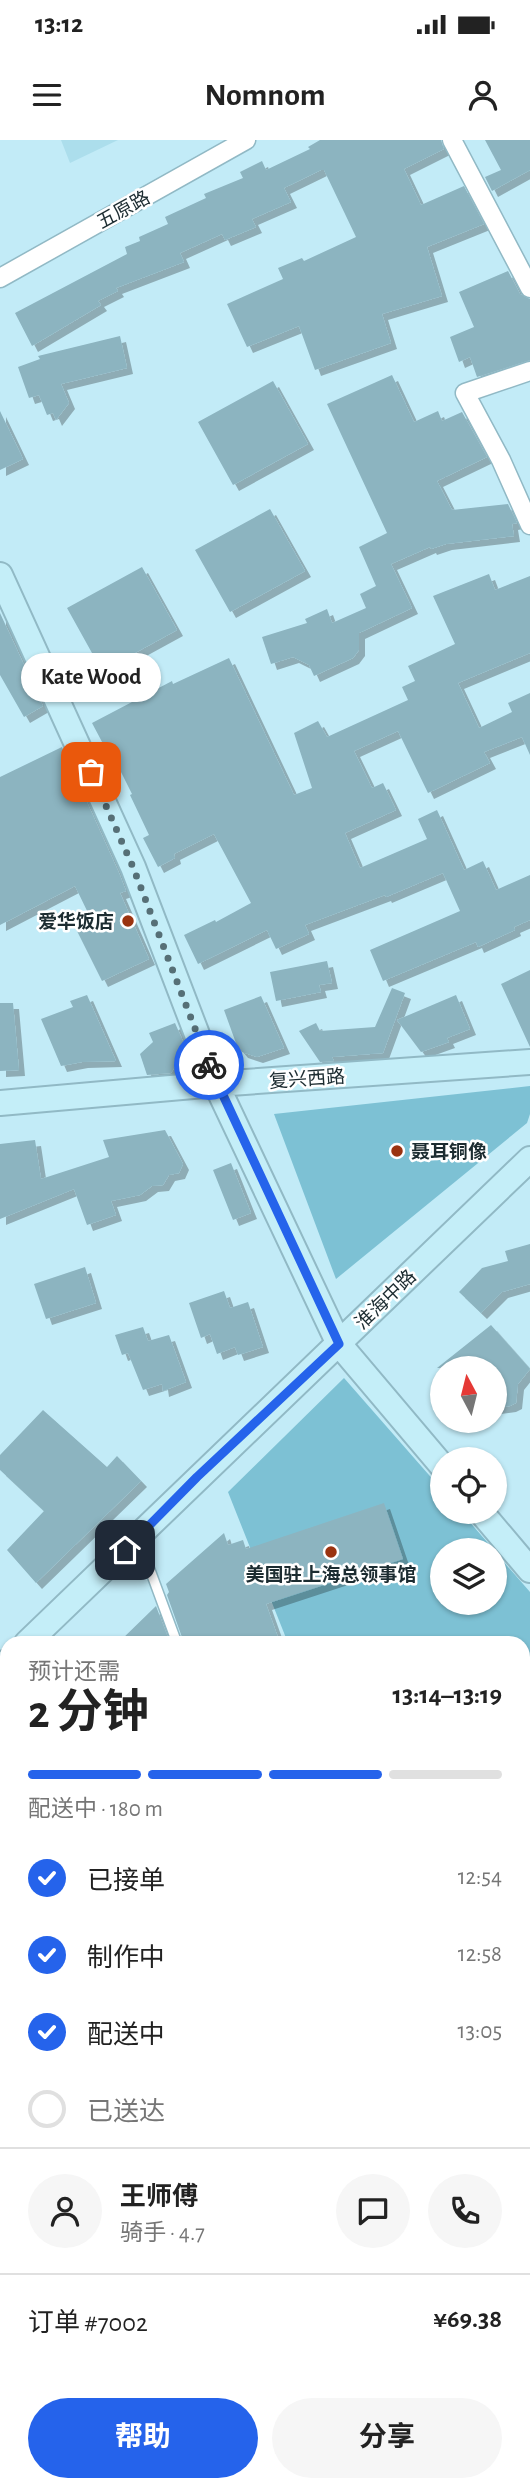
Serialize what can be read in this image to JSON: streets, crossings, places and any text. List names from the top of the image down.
{
  "streets": {
    "street": ["五原路", "复兴西路", "淮海中路"]
  },
  "places": [
    "Kate Wood",
    "爱华饭店",
    "聂耳铜像",
    "美国驻上海总领事馆"
  ],
  "north": "top",
  "page": {
    "status": "13:12",
    "header": "Nomnom",
    "bubble": "Kate Wood",
    "heading": ["2 分钟", "预计还需", "13:14–13:19"],
    "panel": [
      "王师傅",
      "骑手 · 4.7",
      "订单 #7002",
      "¥69.38"
    ],
    "bar": "配送中 · 180 m",
    "list": [
      ["已接单", "12:54"],
      ["制作中", "12:58"],
      ["配送中", "13:05"],
      "已送达"
    ],
    "buttons": ["帮助", "分享"]
  }
}
